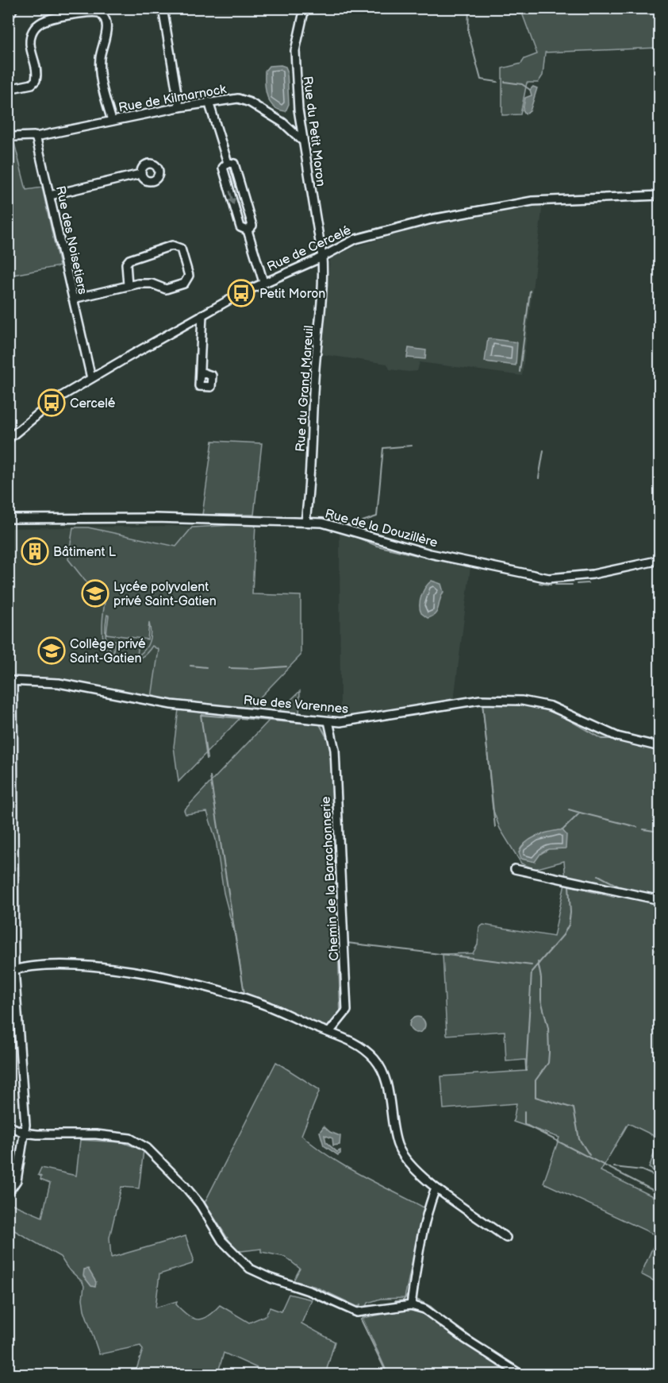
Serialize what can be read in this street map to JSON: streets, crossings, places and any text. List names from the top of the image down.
{
  "streets": {
    "street": [
      "Rue de Kilmarnock",
      "Rue du Petit Moron",
      "Rue des Noisetiers",
      "Rue de Cercelé",
      "Rue du Grand Mareuil",
      "Rue de la Douzillère",
      "Rue des Varennes",
      "Chemin de la Barachonnerie"
    ]
  },
  "crossings": [
    ["Rue de Kilmarnock", "Rue du Petit Moron"],
    ["Rue de Kilmarnock", "Rue des Noisetiers"],
    ["Rue du Petit Moron", "Rue de Cercelé"],
    ["Rue du Petit Moron", "Rue du Grand Mareuil"],
    ["Rue des Noisetiers", "Rue de Cercelé"],
    ["Rue de Cercelé", "Rue du Grand Mareuil"],
    ["Rue du Grand Mareuil", "Rue de la Douzillère"],
    ["Rue des Varennes", "Chemin de la Barachonnerie"]
  ],
  "places": {
    "bus stop": ["Petit Moron", "Cercelé"],
    "building": ["Bâtiment L"],
    "school or university": ["Lycée polyvalent privé Saint-Gatien", "Collège privé Saint-Gatien"]
  }
}
